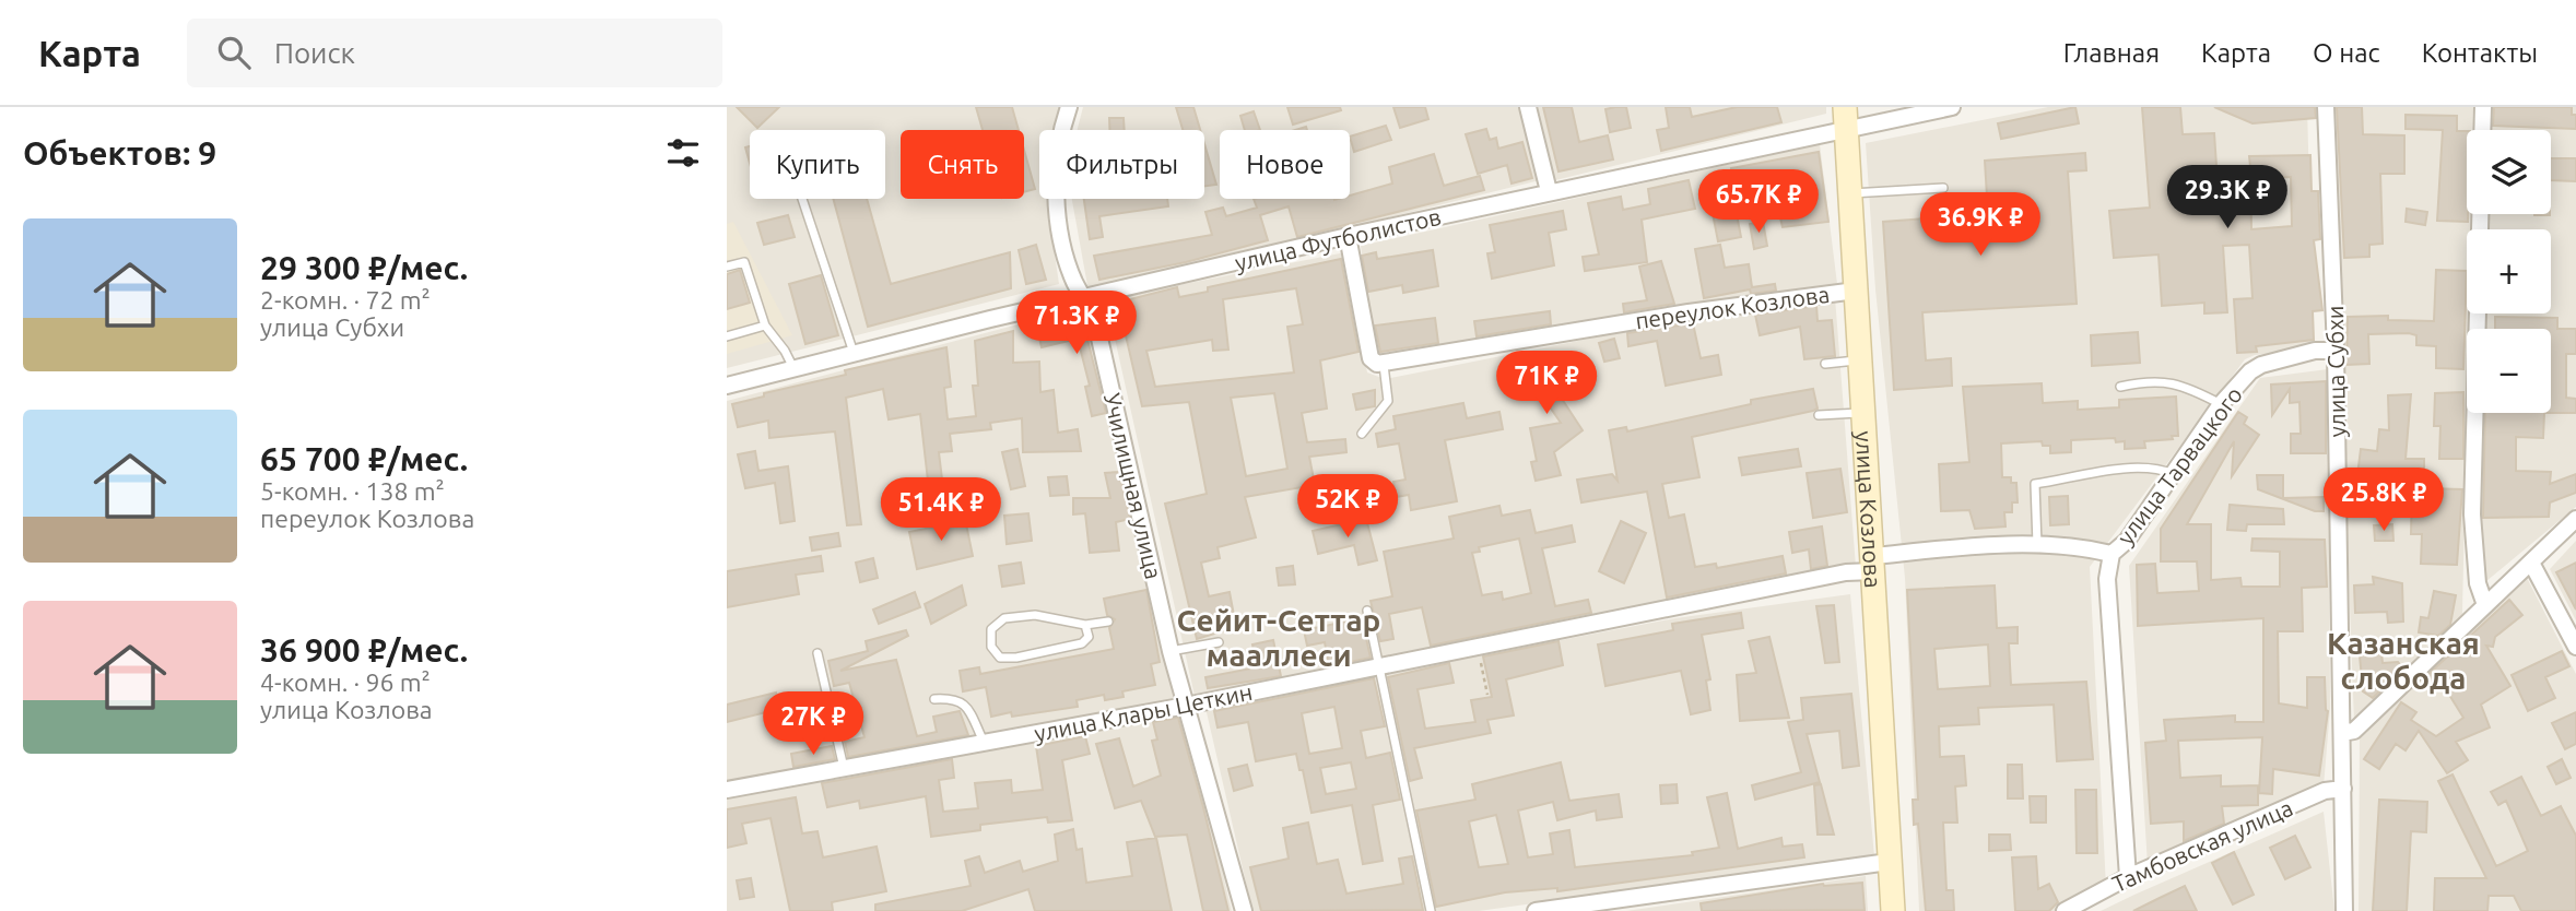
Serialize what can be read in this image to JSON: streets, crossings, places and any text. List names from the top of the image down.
{
  "streets": {
    "main road": ["улица Козлова"],
    "street": [
      "улица Футболистов",
      "переулок Козлова",
      "улица Субхи",
      "улица Тарвацкого",
      "Училищная улица",
      "улица Клары Цеткин",
      "Тамбовская улица"
    ]
  },
  "crossings": [
    ["улица Футболистов", "Училищная улица"],
    ["улица Футболистов", "улица Козлова"],
    ["переулок Козлова", "улица Козлова"],
    ["улица Субхи", "улица Тарвацкого"],
    ["улица Субхи", "Тамбовская улица"],
    ["улица Тарвацкого", "улица Клары Цеткин"],
    ["улица Тарвацкого", "Тамбовская улица"],
    ["Училищная улица", "улица Клары Цеткин"],
    ["улица Козлова", "улица Клары Цеткин"]
  ],
  "districts": ["Сейит-Сеттар мааллеси", "Казанская слобода"],
  "page": {
    "header": "Карта",
    "search": "Поиск",
    "nav": [
      "Главная",
      "Карта",
      "О нас",
      "Контакты"
    ],
    "heading": "Объектов: 9",
    "map_buttons": ["+", "−"],
    "chip": [
      "Купить",
      "Снять",
      "Фильтры",
      "Новое"
    ],
    "price": [
      "29.3K ₽",
      "65.7K ₽",
      "36.9K ₽",
      "71.3K ₽",
      "71K ₽",
      "25.8K ₽",
      "52K ₽",
      "51.4K ₽",
      "27K ₽"
    ],
    "list": [
      {
        "name": "29 300 ₽/мес.",
        "note": "2-комн. · 72 m² · улица Субхи"
      },
      {
        "name": "65 700 ₽/мес.",
        "note": "5-комн. · 138 m² · переулок Козлова"
      },
      {
        "name": "36 900 ₽/мес.",
        "note": "4-комн. · 96 m² · улица Козлова"
      }
    ]
  }
}
